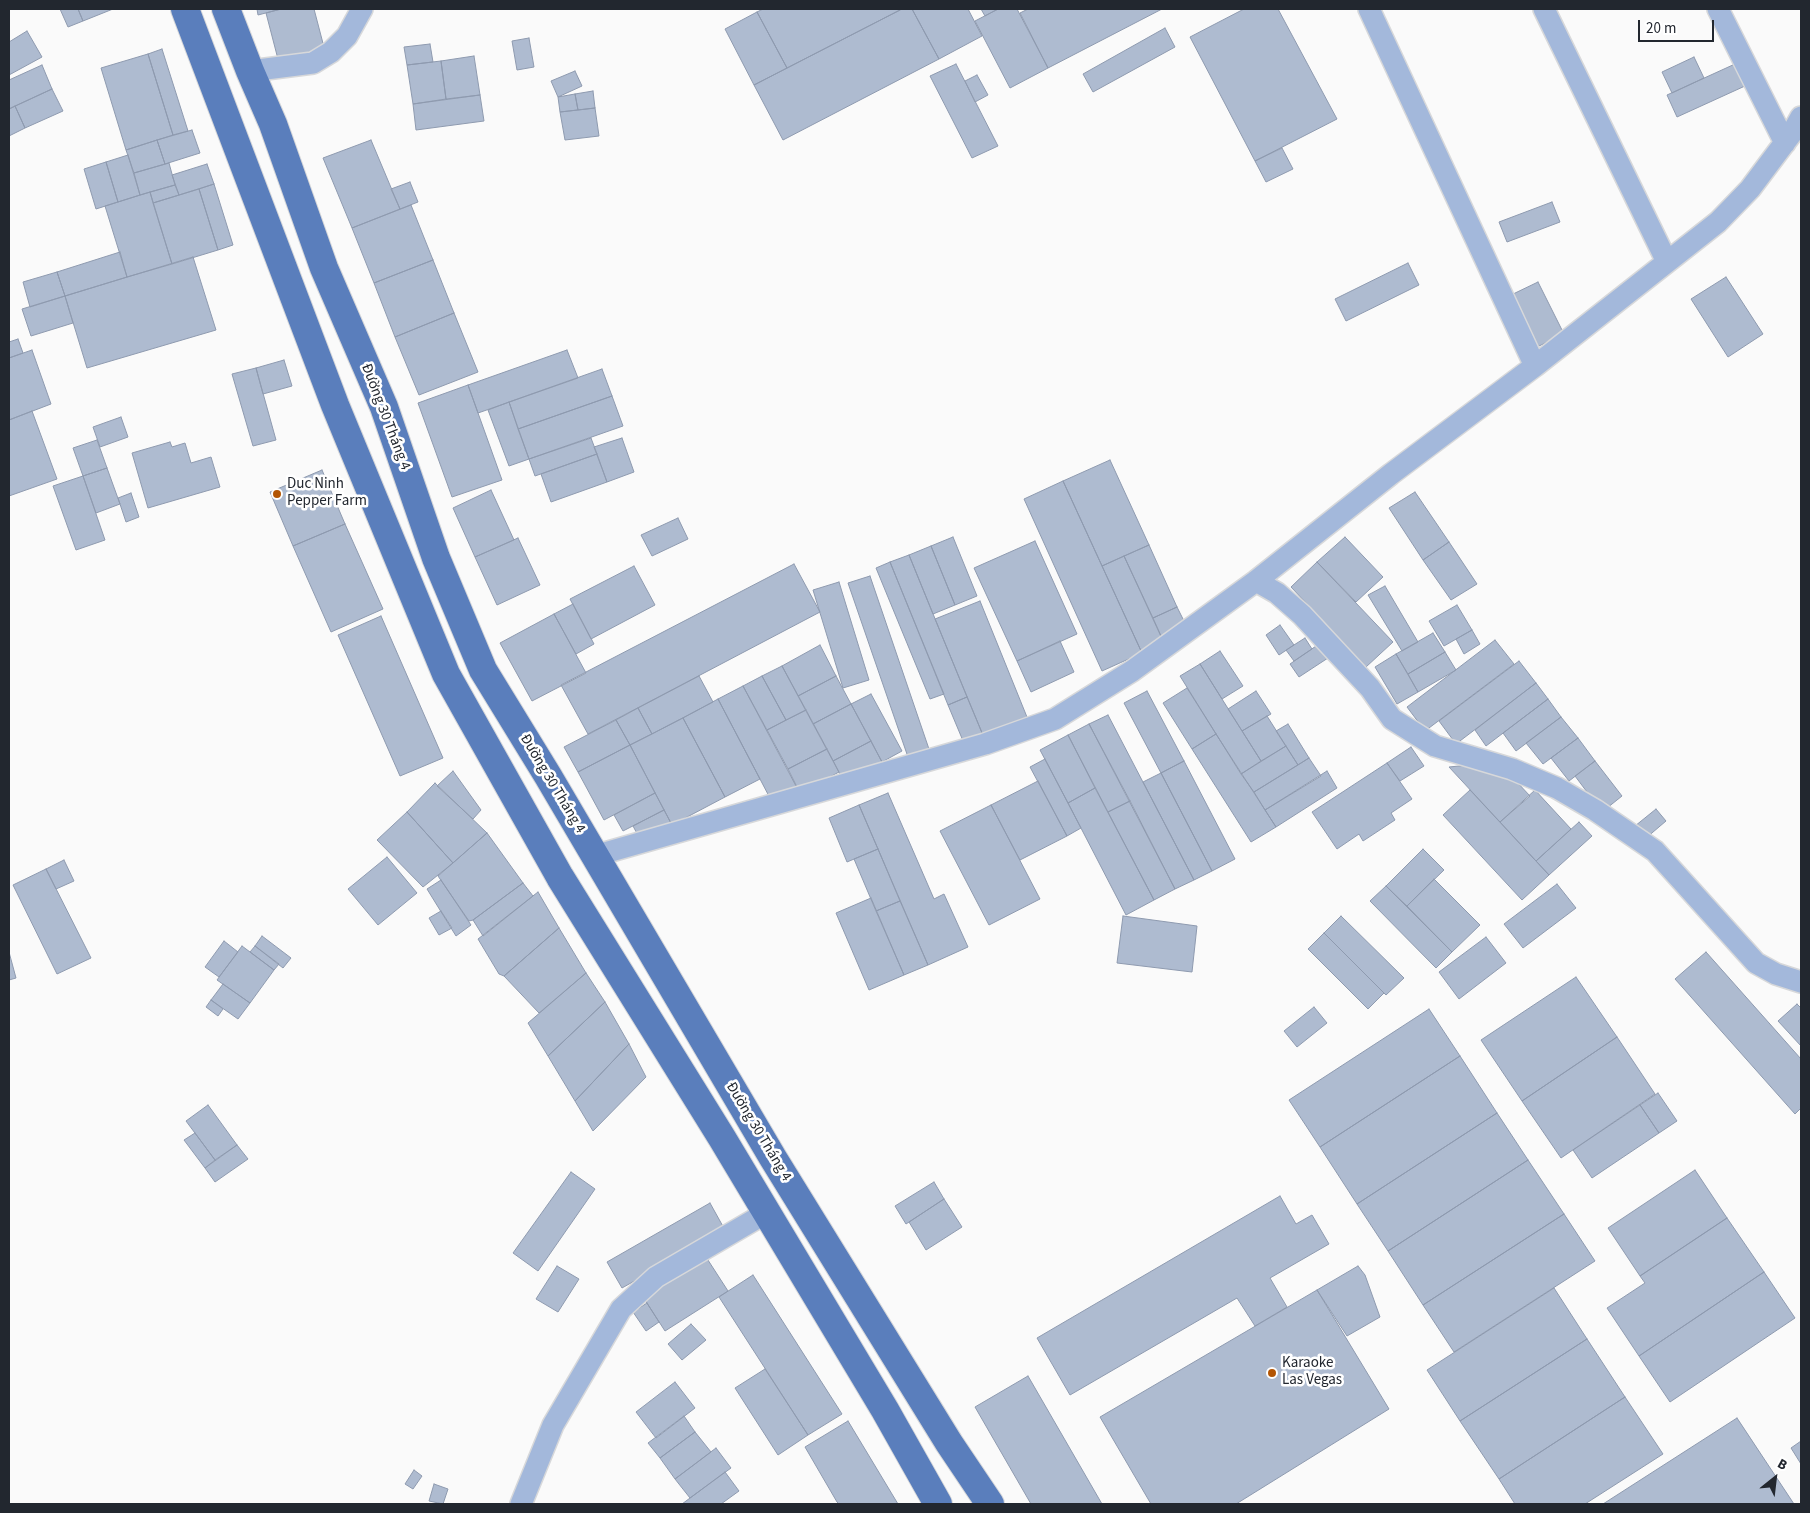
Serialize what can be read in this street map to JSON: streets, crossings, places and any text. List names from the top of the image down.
{
  "streets": {
    "main road": ["Đường 30 Tháng 4"]
  },
  "places": ["Duc Ninh Pepper Farm", "Karaoke Las Vegas"],
  "scale_bar": "20 m",
  "north": "top right"
}
